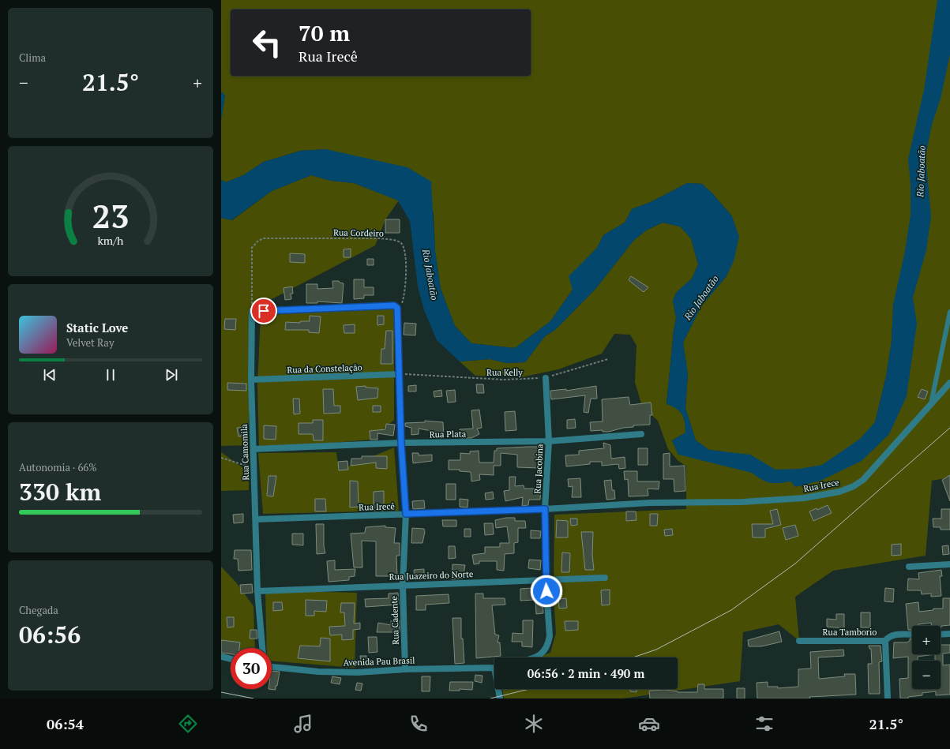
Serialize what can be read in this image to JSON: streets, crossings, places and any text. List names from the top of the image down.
{
  "streets": {
    "street": [
      "Rua da Constelação",
      "Rua Plata",
      "Rua Camomila",
      "Rua Jacobina",
      "Rua Irece",
      "Rua Irecê",
      "Rua Juazeiro do Norte",
      "Rua Cadente",
      "Rua Tamborio",
      "Avenida Pau Brasil"
    ],
    "path": ["Rua Cordeiro", "Rua Kelly"]
  },
  "crossings": [
    ["Rua Cordeiro", "Rua Camomila"],
    ["Rua Cordeiro", "Rua Cadente"],
    ["Rua da Constelação", "Rua Kelly"],
    ["Rua da Constelação", "Rua Camomila"],
    ["Rua da Constelação", "Rua Cadente"],
    ["Rua Kelly", "Rua Jacobina"],
    ["Rua Kelly", "Rua Cadente"],
    ["Rua Plata", "Rua Camomila"],
    ["Rua Plata", "Rua Jacobina"],
    ["Rua Plata", "Rua Cadente"],
    ["Rua Camomila", "Rua Irecê"],
    ["Rua Camomila", "Rua Juazeiro do Norte"],
    ["Rua Jacobina", "Rua Irecê"],
    ["Rua Jacobina", "Rua Juazeiro do Norte"],
    ["Rua Irece", "Rua Irecê"],
    ["Rua Irecê", "Rua Cadente"],
    ["Rua Juazeiro do Norte", "Rua Cadente"],
    ["Rua Cadente", "Avenida Pau Brasil"]
  ],
  "water": ["Rio Jaboatão"],
  "page": {
    "tile": [
      "Clima",
      ["Autonomia · 66%", "330 km"],
      ["Chegada", "06:56"]
    ],
    "turn": ["70 m", "Rua Irecê"],
    "heat": ["−", "21.5°", "+"],
    "song": ["Static Love", "Velvet Ray"],
    "map_buttons": ["+", "−"],
    "limit": "30",
    "trip": "06:56 · 2 min · 490 m",
    "tabs": ["06:54", "21.5°"],
    "gauge": ["23", "km/h"]
  }
}
